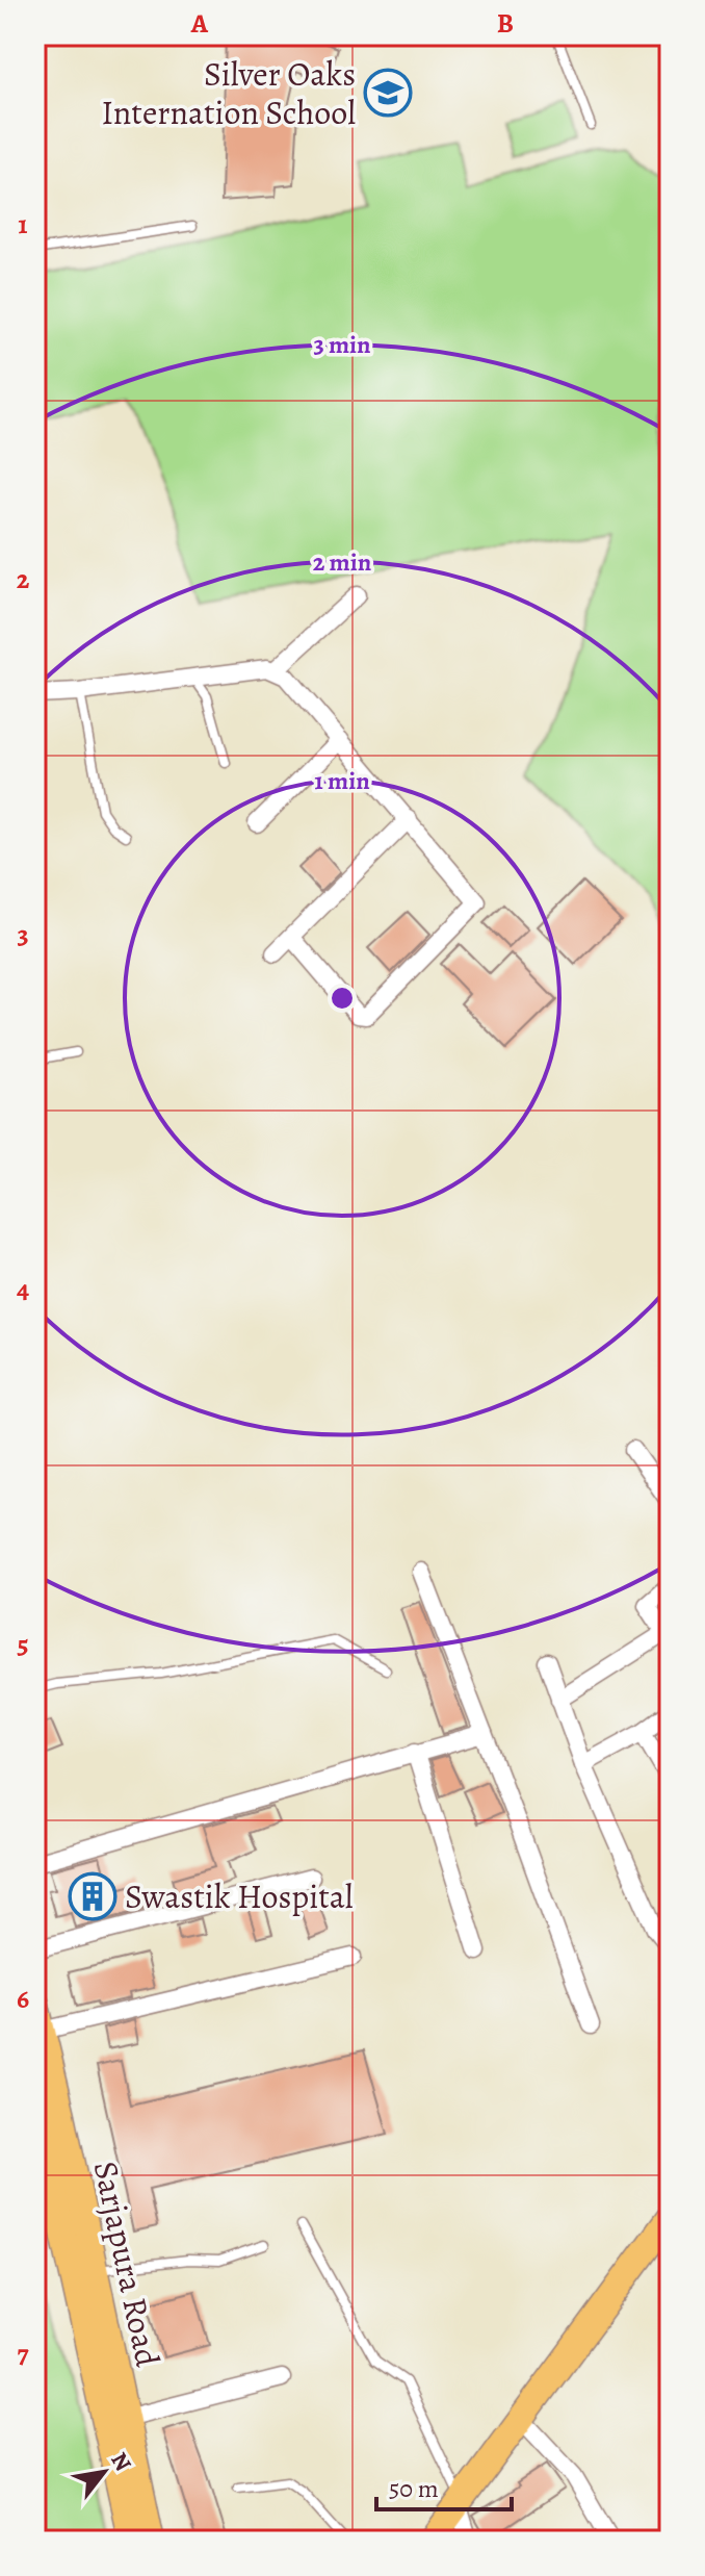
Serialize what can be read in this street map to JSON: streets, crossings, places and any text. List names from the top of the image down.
{
  "streets": {
    "main road": ["Sarjapura Road"]
  },
  "places": {
    "school or university": ["Silver Oaks Internation School"],
    "building": ["Swastik Hospital"]
  },
  "scale_bar": "50 m",
  "north": "top right",
  "grid": {
    "columns": ["A", "B"],
    "rows": [
      "1",
      "2",
      "3",
      "4",
      "5",
      "6",
      "7"
    ]
  },
  "rings": ["3 min", "2 min", "1 min"]
}
